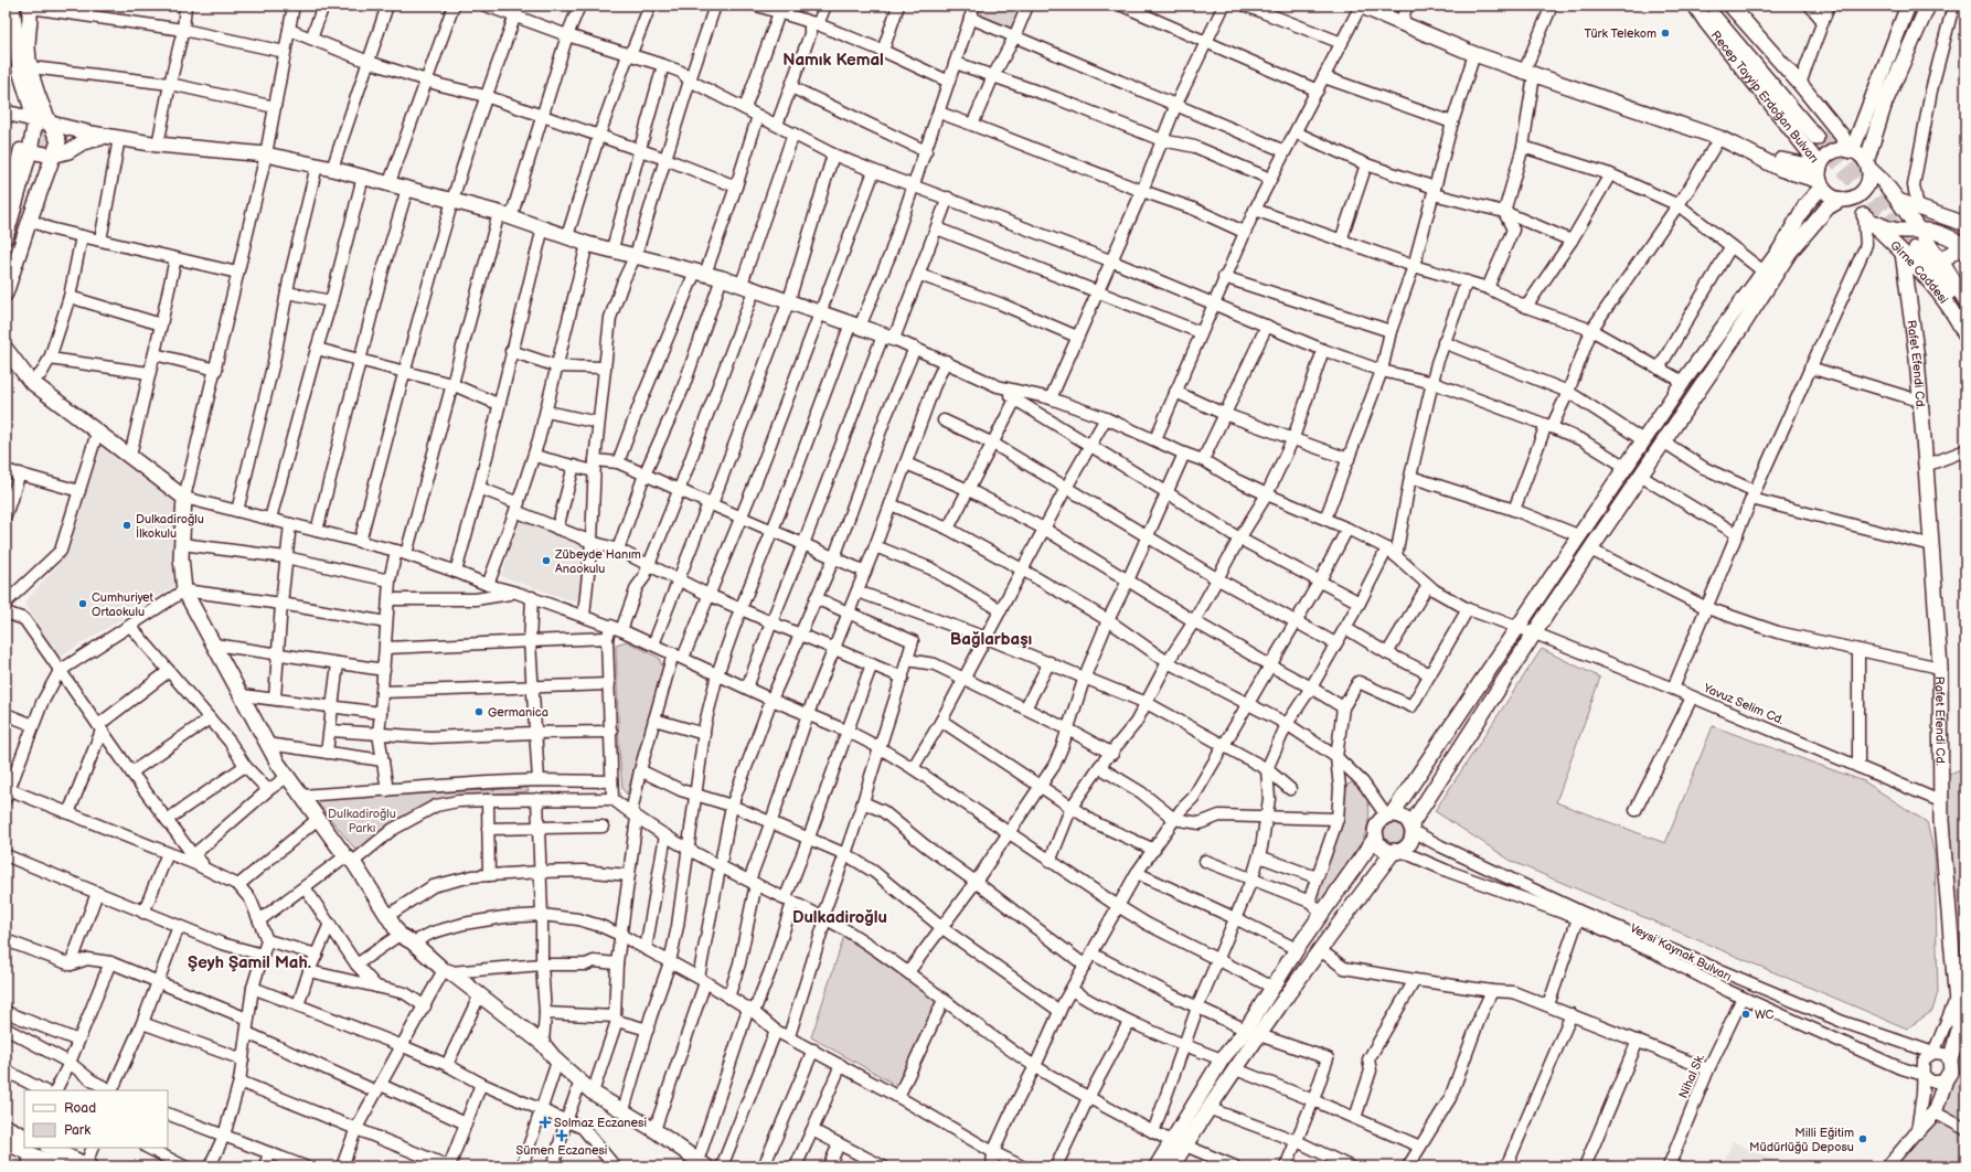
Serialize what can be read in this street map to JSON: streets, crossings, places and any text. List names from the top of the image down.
{
  "streets": {
    "main road": ["Recep Tayyip Erdoğan Bulvarı", "Girne Caddesi", "Rafet Efendi Cd."],
    "street": ["Yavuz Selim Cd.", "Veysi Kaynak Bulvarı", "Nihal Sk."]
  },
  "crossings": [
    ["Recep Tayyip Erdoğan Bulvarı", "Girne Caddesi"],
    ["Girne Caddesi", "Rafet Efendi Cd."],
    ["Rafet Efendi Cd.", "Yavuz Selim Cd."],
    ["Rafet Efendi Cd.", "Veysi Kaynak Bulvarı"],
    ["Veysi Kaynak Bulvarı", "Nihal Sk."]
  ],
  "districts": [
    "Namık Kemal",
    "Bağlarbaşı",
    "Dulkadiroğlu",
    "Şeyh Şamil Mah."
  ],
  "parks": ["Dulkadiroğlu Parkı"],
  "places": {
    "other": [
      "Türk Telekom",
      "Dulkadiroğlu İlkokulu",
      "Zübeyde Hanım Anaokulu",
      "Cumhuriyet Ortaokulu",
      "Germanica",
      "WC",
      "Milli Eğitim Müdürlüğü Deposu"
    ],
    "health": ["Solmaz Eczanesi", "Sümen Eczanesi"]
  },
  "legend": ["Road", "Park"]
}
